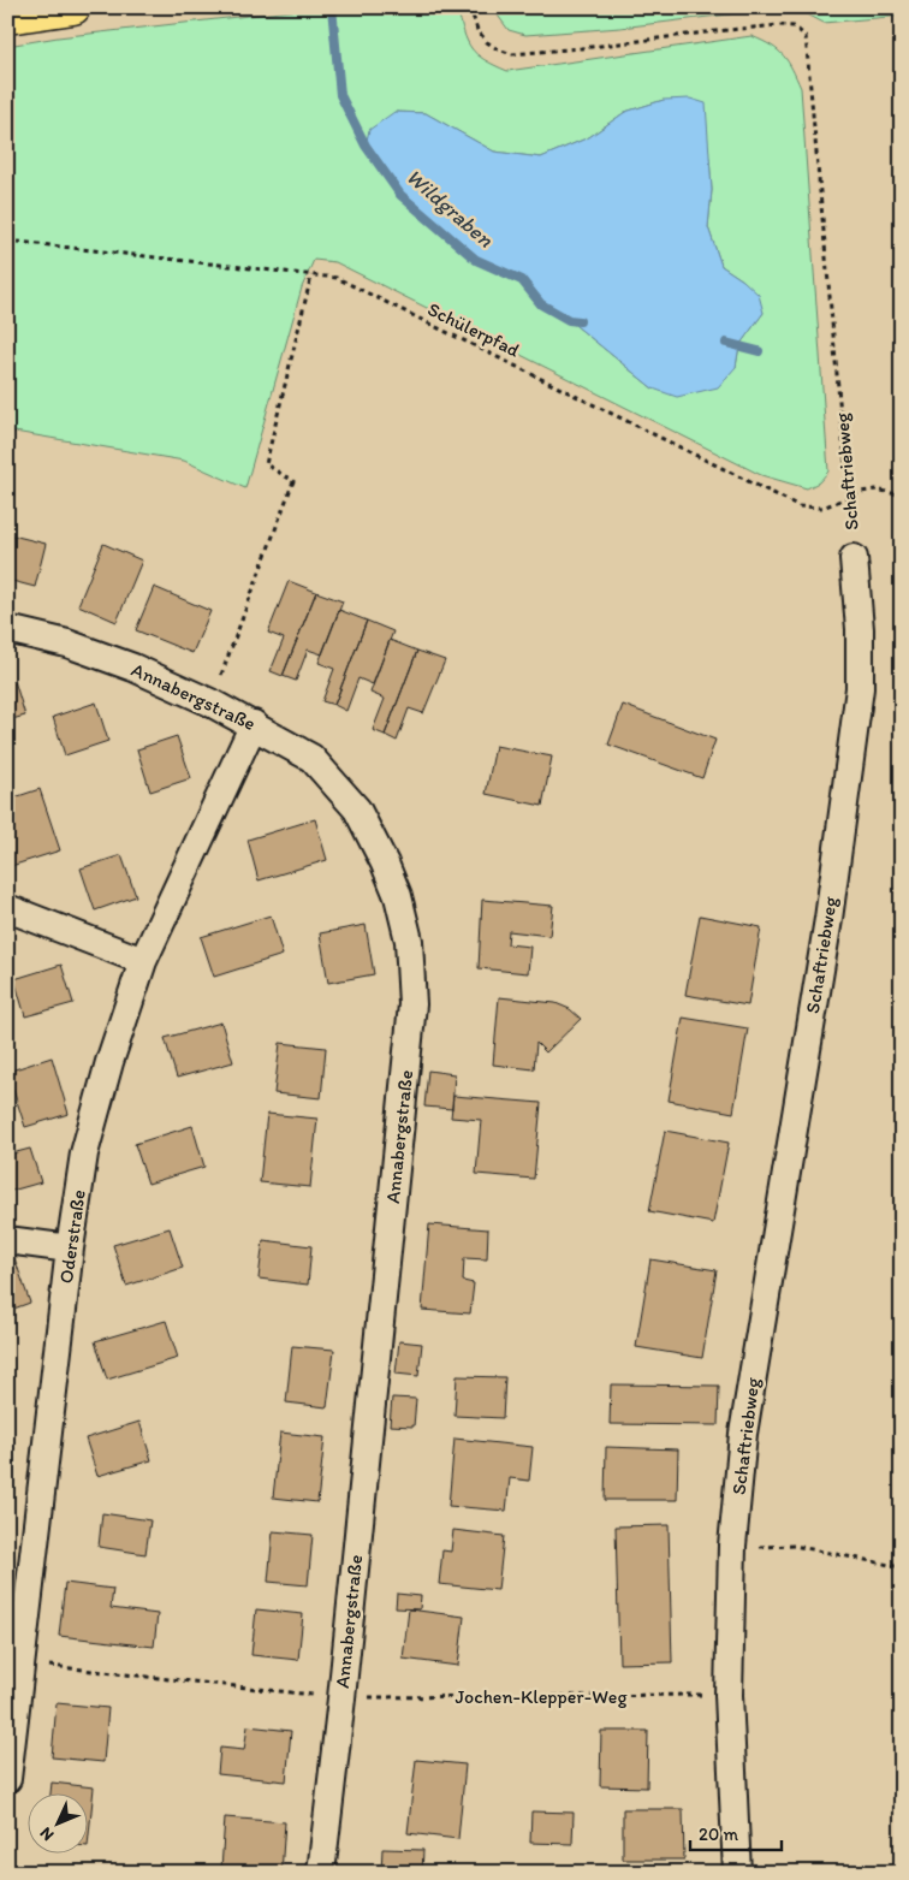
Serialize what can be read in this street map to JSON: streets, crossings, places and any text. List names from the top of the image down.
{
  "streets": {
    "street": ["Schaftriebweg", "Annabergstraße", "Oderstraße"],
    "path": ["Schülerpfad", "Jochen-Klepper-Weg"]
  },
  "crossings": [
    ["Schülerpfad", "Schaftriebweg"],
    ["Schaftriebweg", "Jochen-Klepper-Weg"],
    ["Annabergstraße", "Oderstraße"]
  ],
  "water": ["Wildgraben"],
  "scale_bar": "20 m",
  "north": "bottom left"
}
